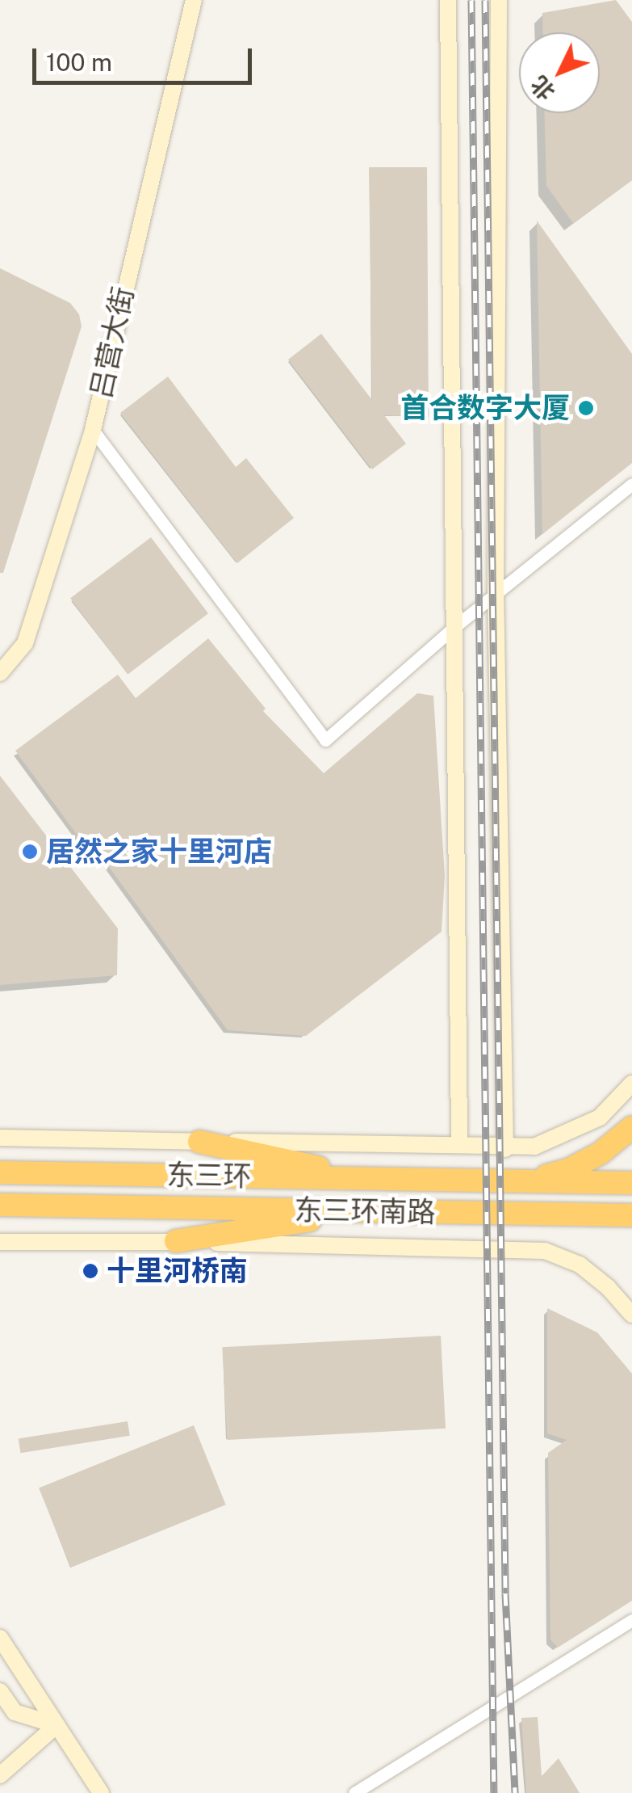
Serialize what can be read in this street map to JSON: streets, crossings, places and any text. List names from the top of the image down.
{
  "streets": {
    "highway": ["东三环", "东三环南路"],
    "street": ["吕营大街"]
  },
  "places": ["首合数字大厦", "居然之家十里河店", "十里河桥南"],
  "scale_bar": "100 m",
  "north": "bottom left"
}
